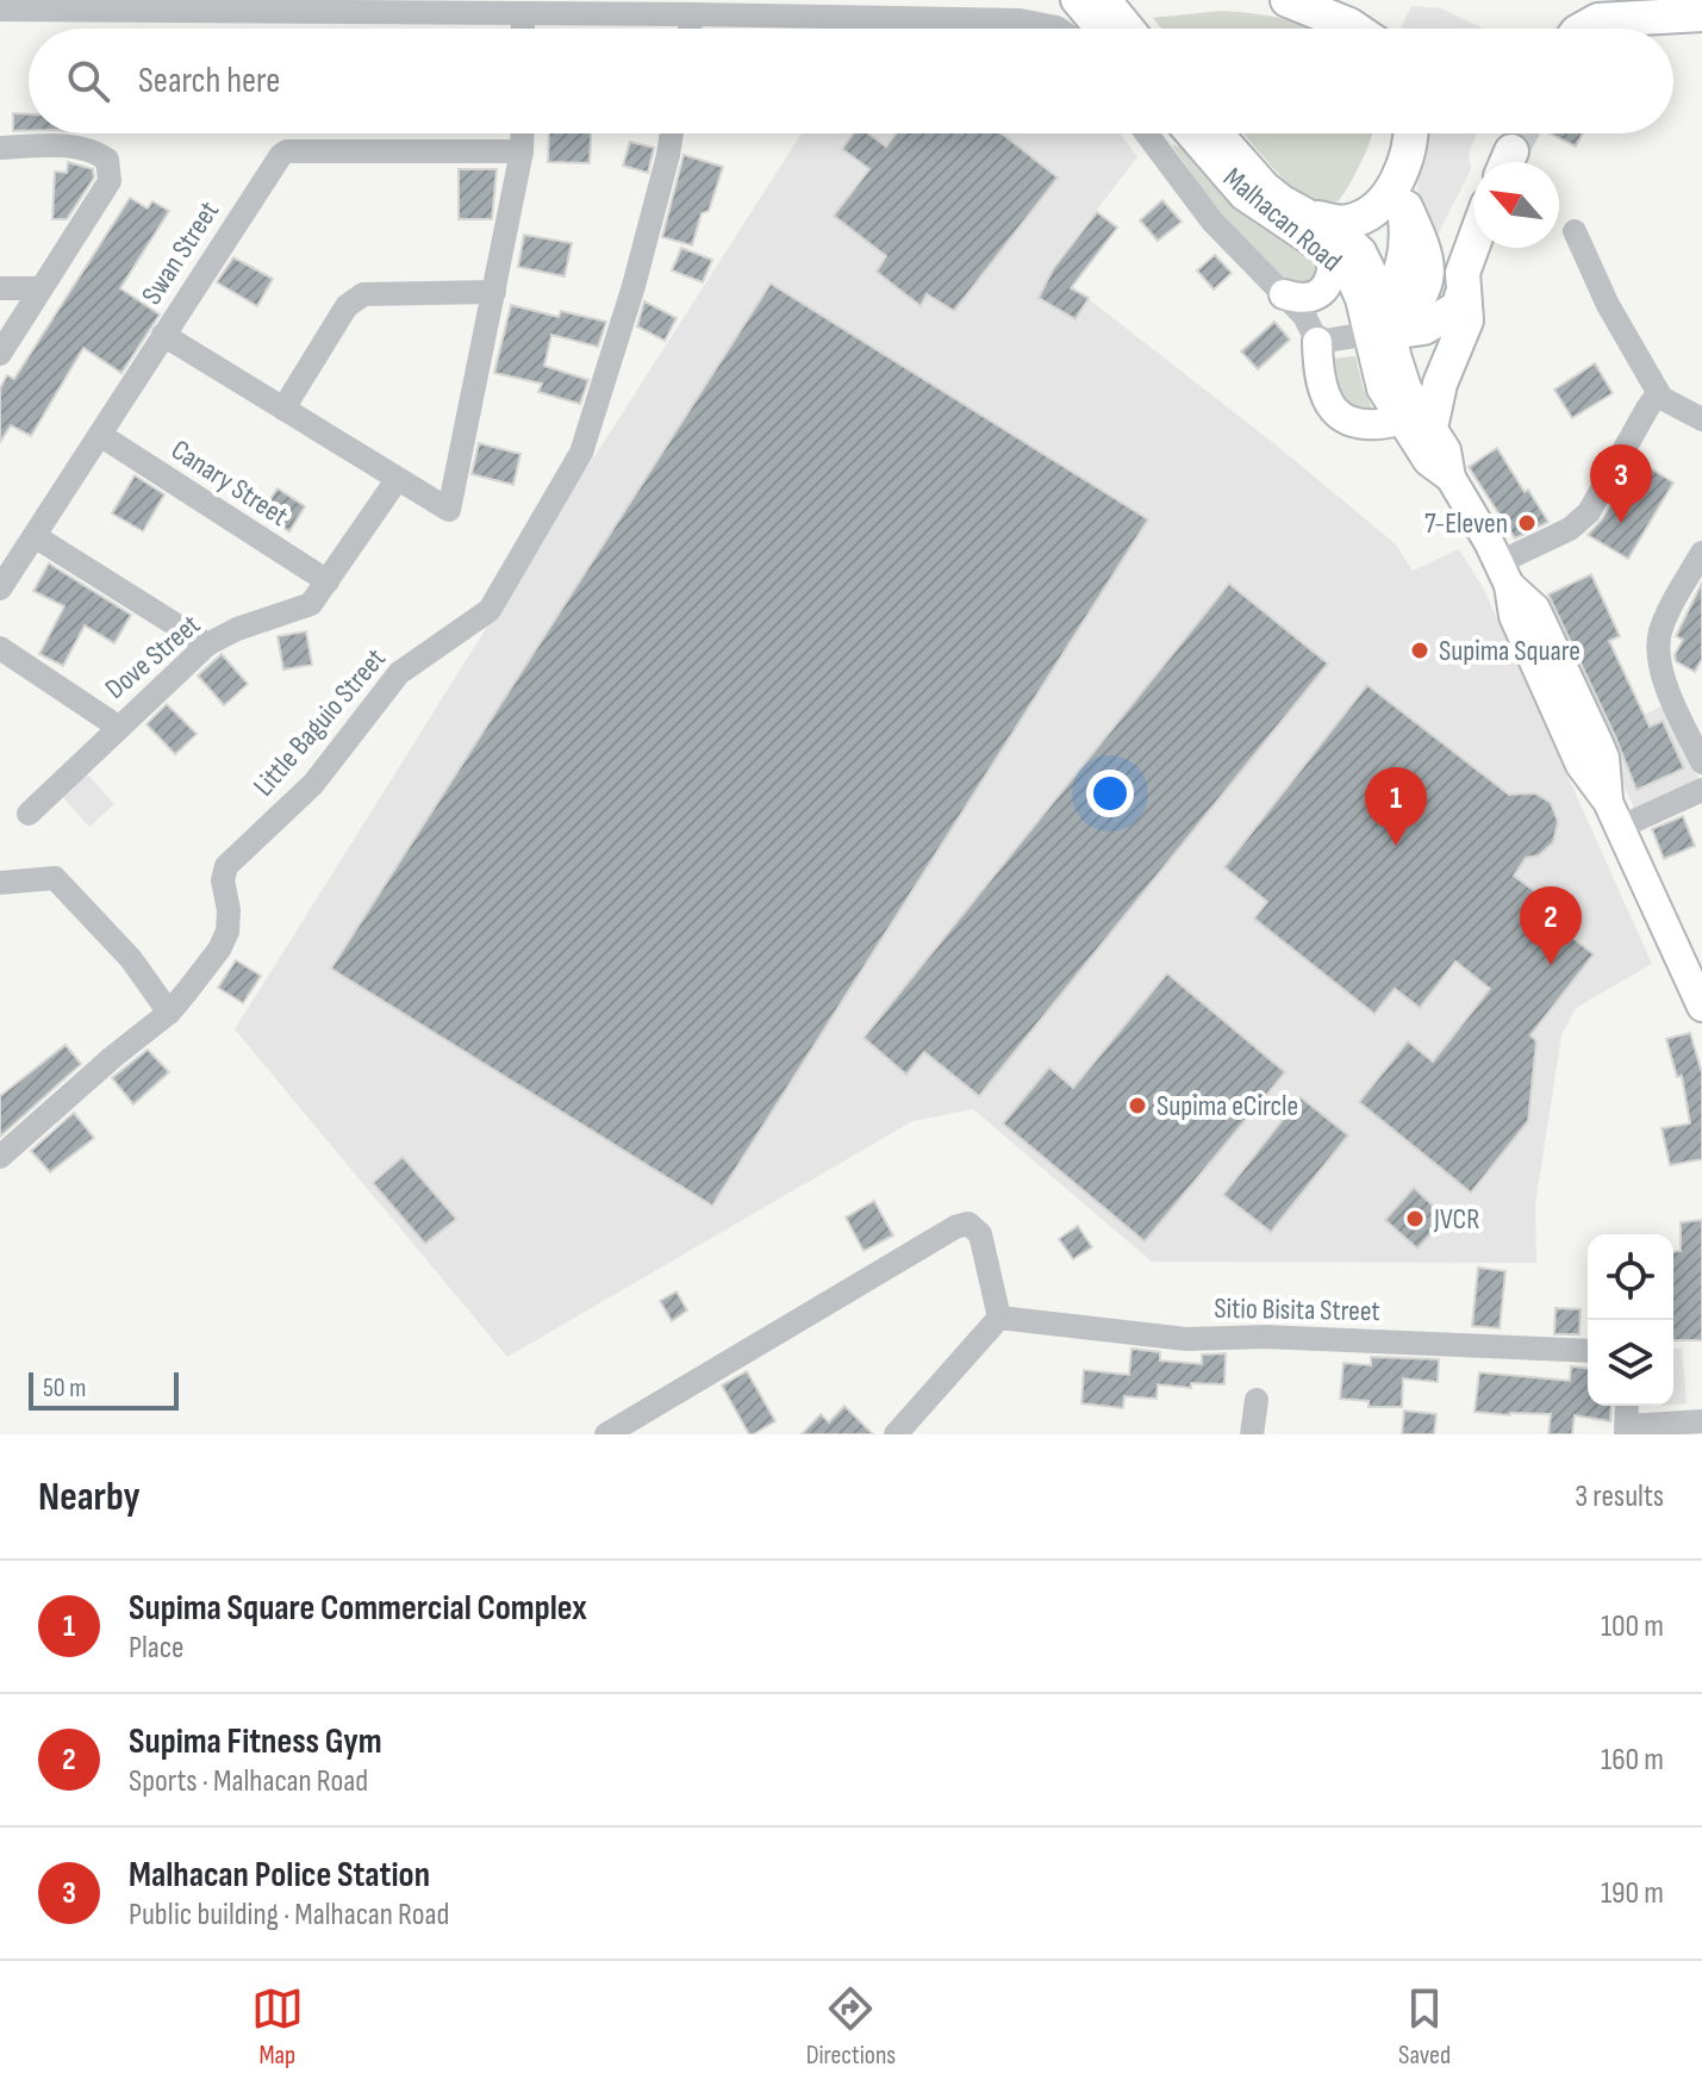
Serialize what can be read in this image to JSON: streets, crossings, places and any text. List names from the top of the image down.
{
  "streets": {
    "main road": ["Malhacan Road"],
    "street": [
      "Swan Street",
      "Canary Street",
      "Dove Street",
      "Little Baguio Street",
      "Sitio Bisita Street"
    ]
  },
  "crossings": [
    ["Swan Street", "Canary Street"],
    ["Canary Street", "Dove Street"]
  ],
  "places": [
    "7-Eleven",
    "Supima Square",
    "Supima eCircle",
    "JVCR"
  ],
  "scale_bar": "50 m",
  "north": "top left",
  "page": {
    "search": "Search here",
    "pins": ["3", "1", "2"],
    "scale": "50 m",
    "heading": ["Nearby", "3 results"],
    "list": [
      {
        "mark": "1",
        "name": "Supima Square Commercial Complex",
        "note": "Place",
        "value": "100 m"
      },
      {
        "mark": "2",
        "name": "Supima Fitness Gym",
        "note": "Sports · Malhacan Road",
        "value": "160 m"
      },
      {
        "mark": "3",
        "name": "Malhacan Police Station",
        "note": "Public building · Malhacan Road",
        "value": "190 m"
      }
    ],
    "nav": ["Map", "Directions", "Saved"]
  }
}
